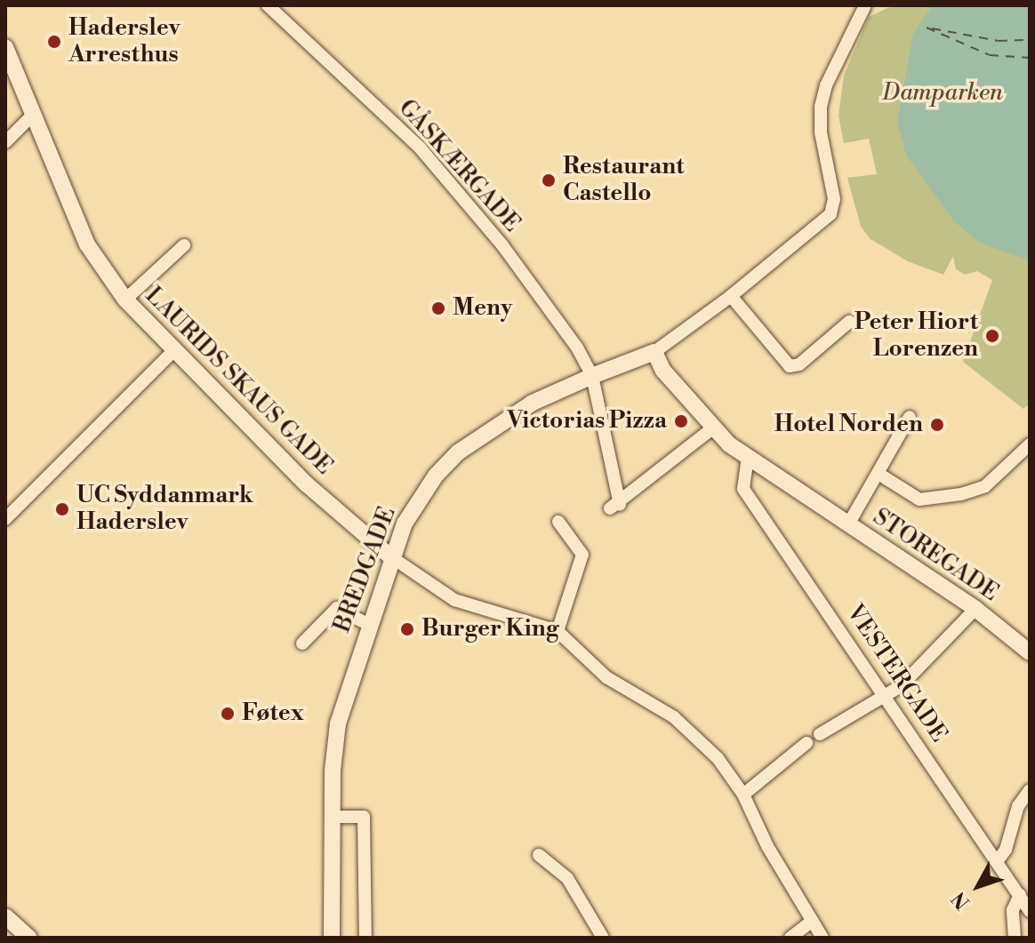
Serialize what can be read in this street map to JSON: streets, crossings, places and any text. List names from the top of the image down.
{
  "streets": {
    "street": [
      "GÅSKÆRGADE",
      "LAURIDS SKAUS GADE",
      "STOREGADE",
      "BREDGADE",
      "VESTERGADE"
    ]
  },
  "crossings": [
    ["GÅSKÆRGADE", "STOREGADE"],
    ["GÅSKÆRGADE", "BREDGADE"],
    ["LAURIDS SKAUS GADE", "BREDGADE"],
    ["STOREGADE", "BREDGADE"],
    ["STOREGADE", "VESTERGADE"]
  ],
  "parks": ["Damparken"],
  "places": [
    "Haderslev Arresthus",
    "Restaurant Castello",
    "Meny",
    "Peter Hiort Lorenzen",
    "Victorias Pizza",
    "Hotel Norden",
    "UC Syddanmark Haderslev",
    "Burger King",
    "Føtex"
  ],
  "north": "bottom left"
}
